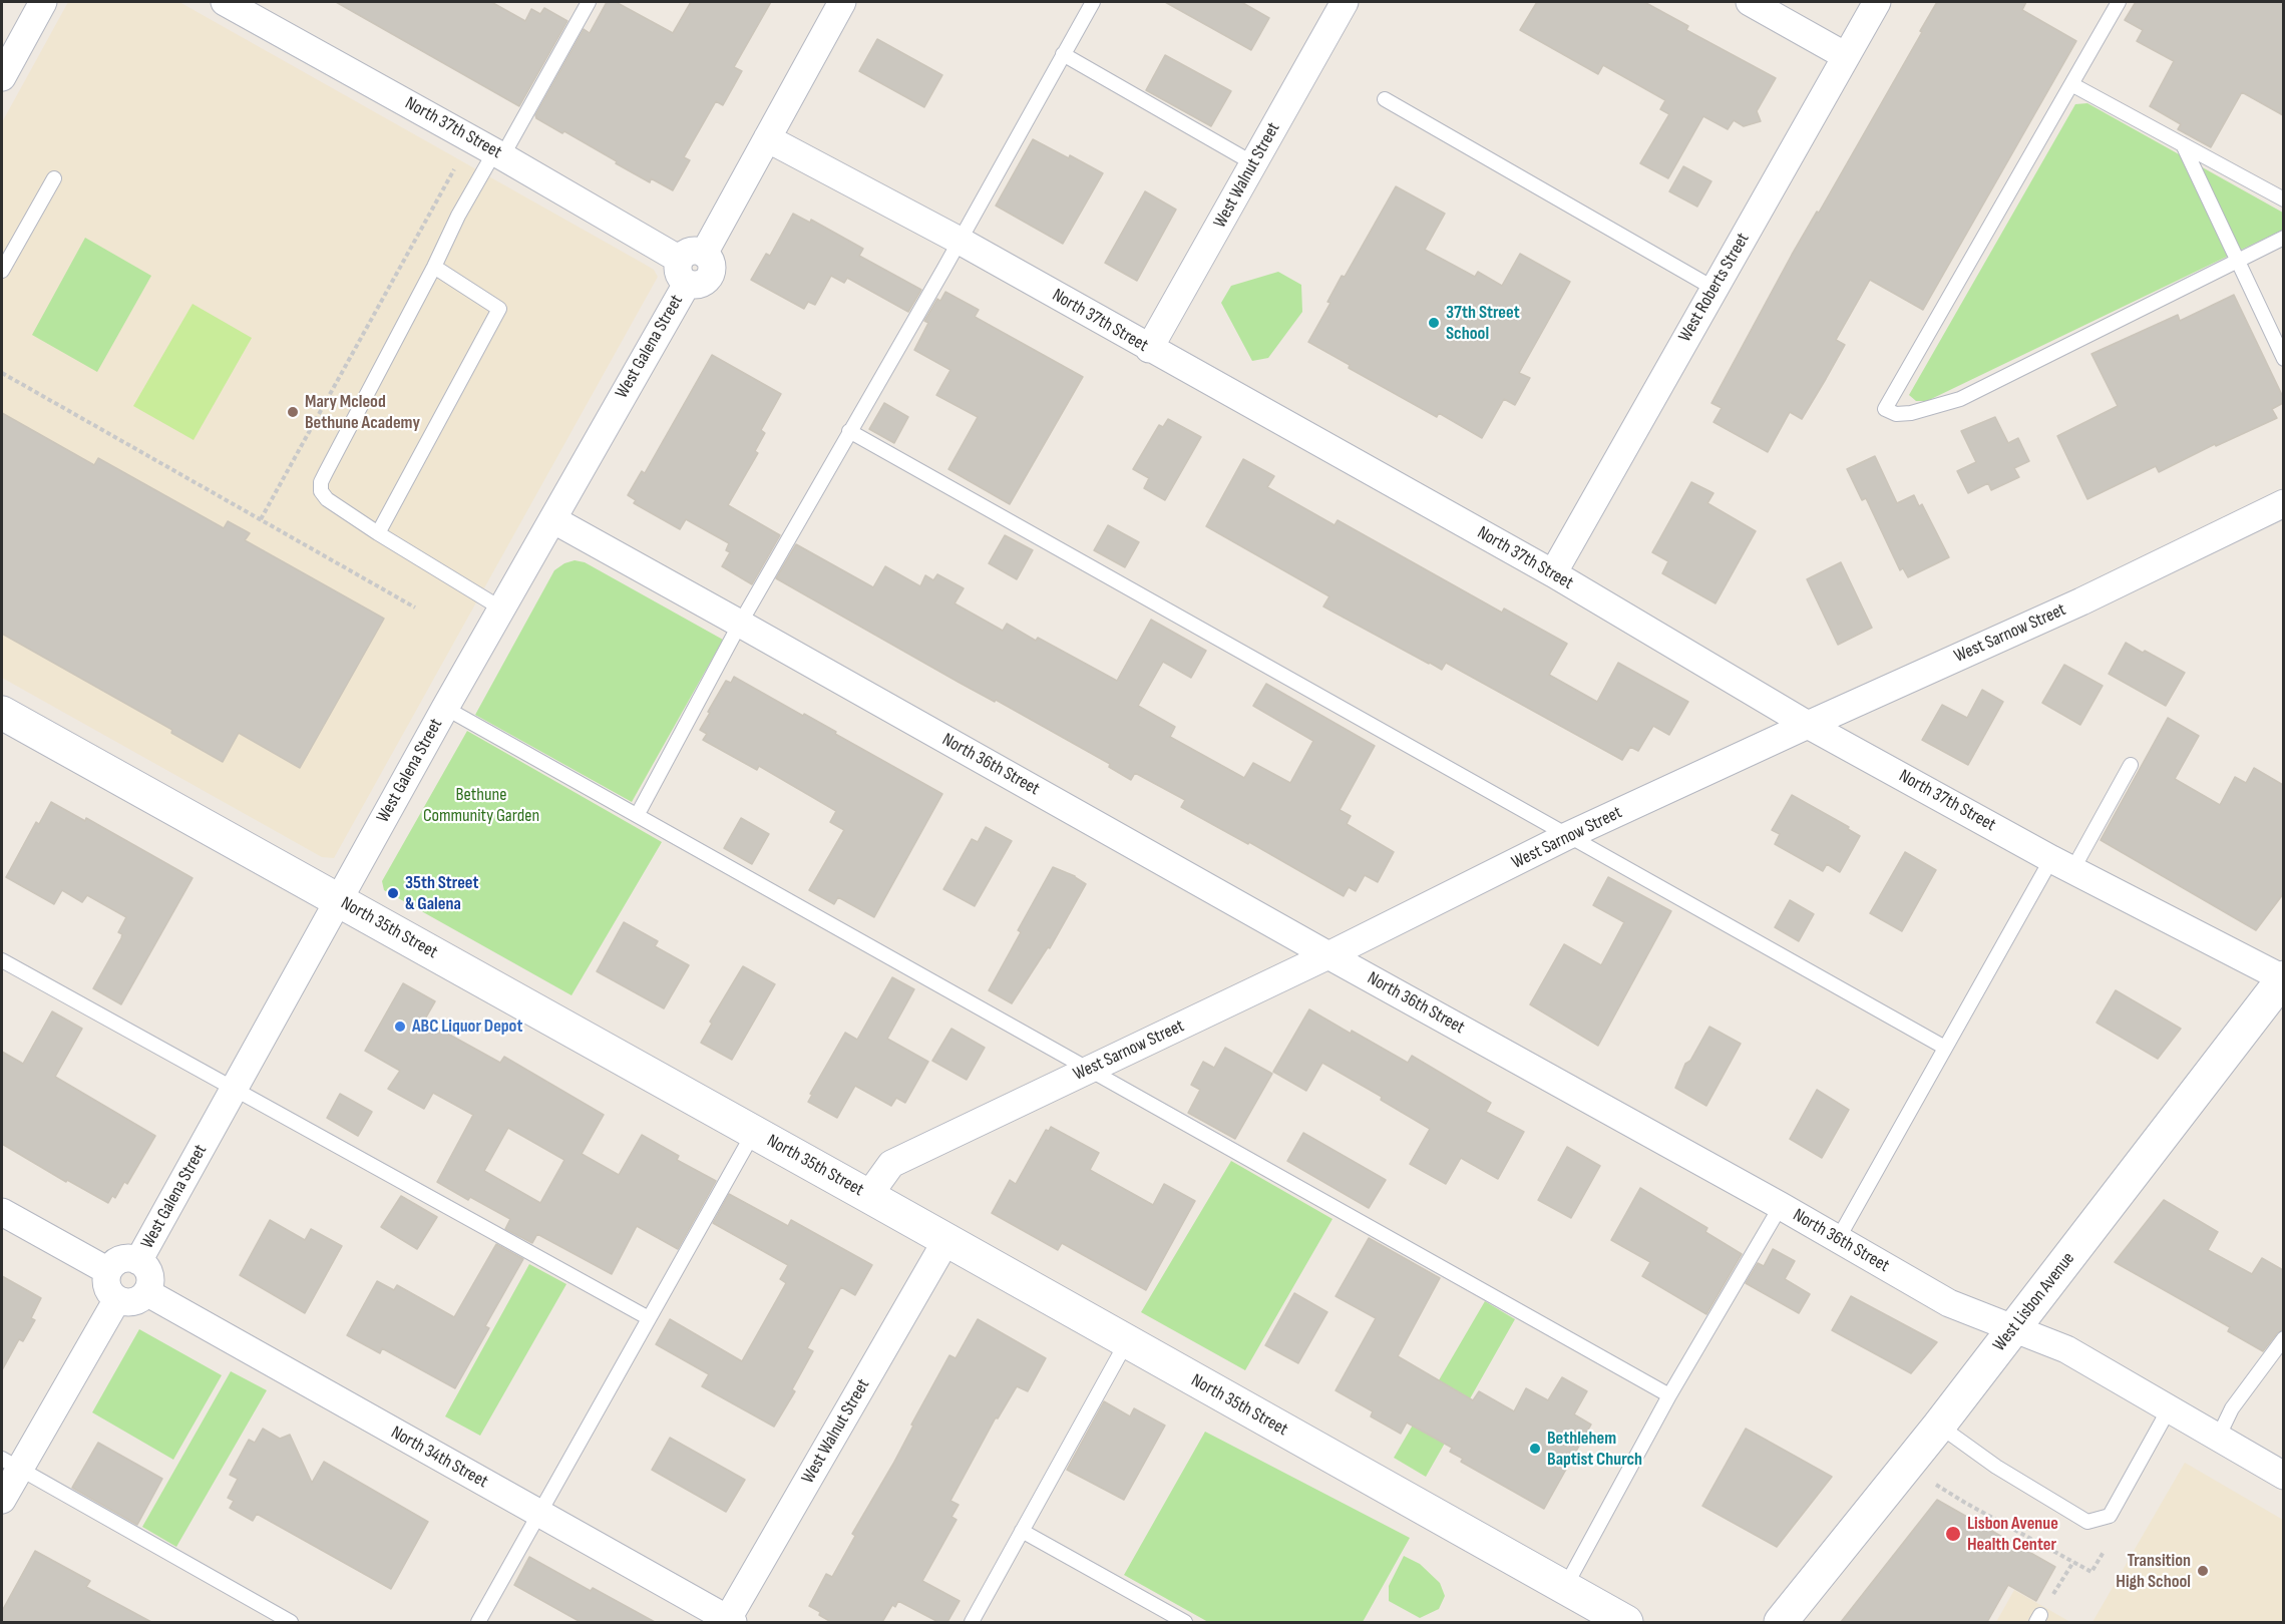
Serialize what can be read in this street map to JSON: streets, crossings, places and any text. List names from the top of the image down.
{
  "streets": {
    "main road": ["North 35th Street", "West Lisbon Avenue"],
    "street": [
      "North 37th Street",
      "West Walnut Street",
      "West Roberts Street",
      "West Galena Street",
      "West Sarnow Street",
      "North 36th Street",
      "North 34th Street"
    ]
  },
  "crossings": [
    ["North 37th Street", "West Walnut Street"],
    ["North 37th Street", "West Roberts Street"],
    ["North 37th Street", "West Galena Street"],
    ["North 37th Street", "West Sarnow Street"],
    ["North 37th Street", "West Lisbon Avenue"],
    ["West Walnut Street", "North 35th Street"],
    ["West Walnut Street", "North 34th Street"],
    ["West Galena Street", "North 36th Street"],
    ["West Galena Street", "North 35th Street"],
    ["West Galena Street", "North 34th Street"],
    ["West Sarnow Street", "North 36th Street"],
    ["West Sarnow Street", "North 35th Street"],
    ["North 36th Street", "West Lisbon Avenue"]
  ],
  "parks": ["Bethune Community Garden"],
  "places": [
    "37th Street School",
    "Mary Mcleod Bethune Academy",
    "35th Street & Galena",
    "ABC Liquor Depot",
    "Bethlehem Baptist Church",
    "Lisbon Avenue Health Center",
    "Transition High School"
  ]
}
